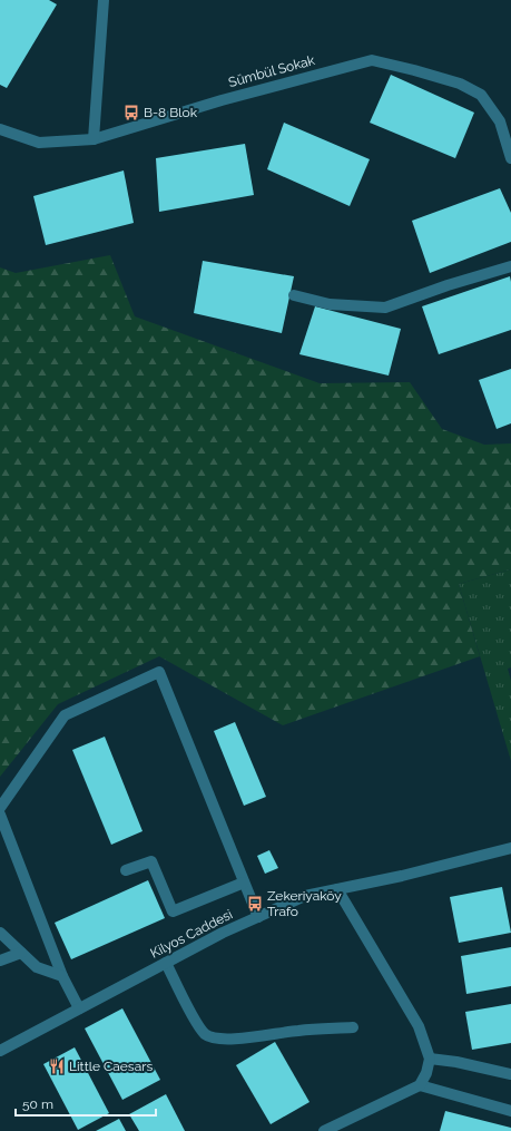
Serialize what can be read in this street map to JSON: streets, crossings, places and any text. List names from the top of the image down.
{
  "streets": {
    "street": ["Sümbül Sokak", "Kilyos Caddesi"]
  },
  "places": {
    "bus stop": ["B-8 Blok", "Zekeriyaköy Trafo"],
    "restaurant": ["Little Caesars"]
  },
  "scale_bar": "50 m"
}
